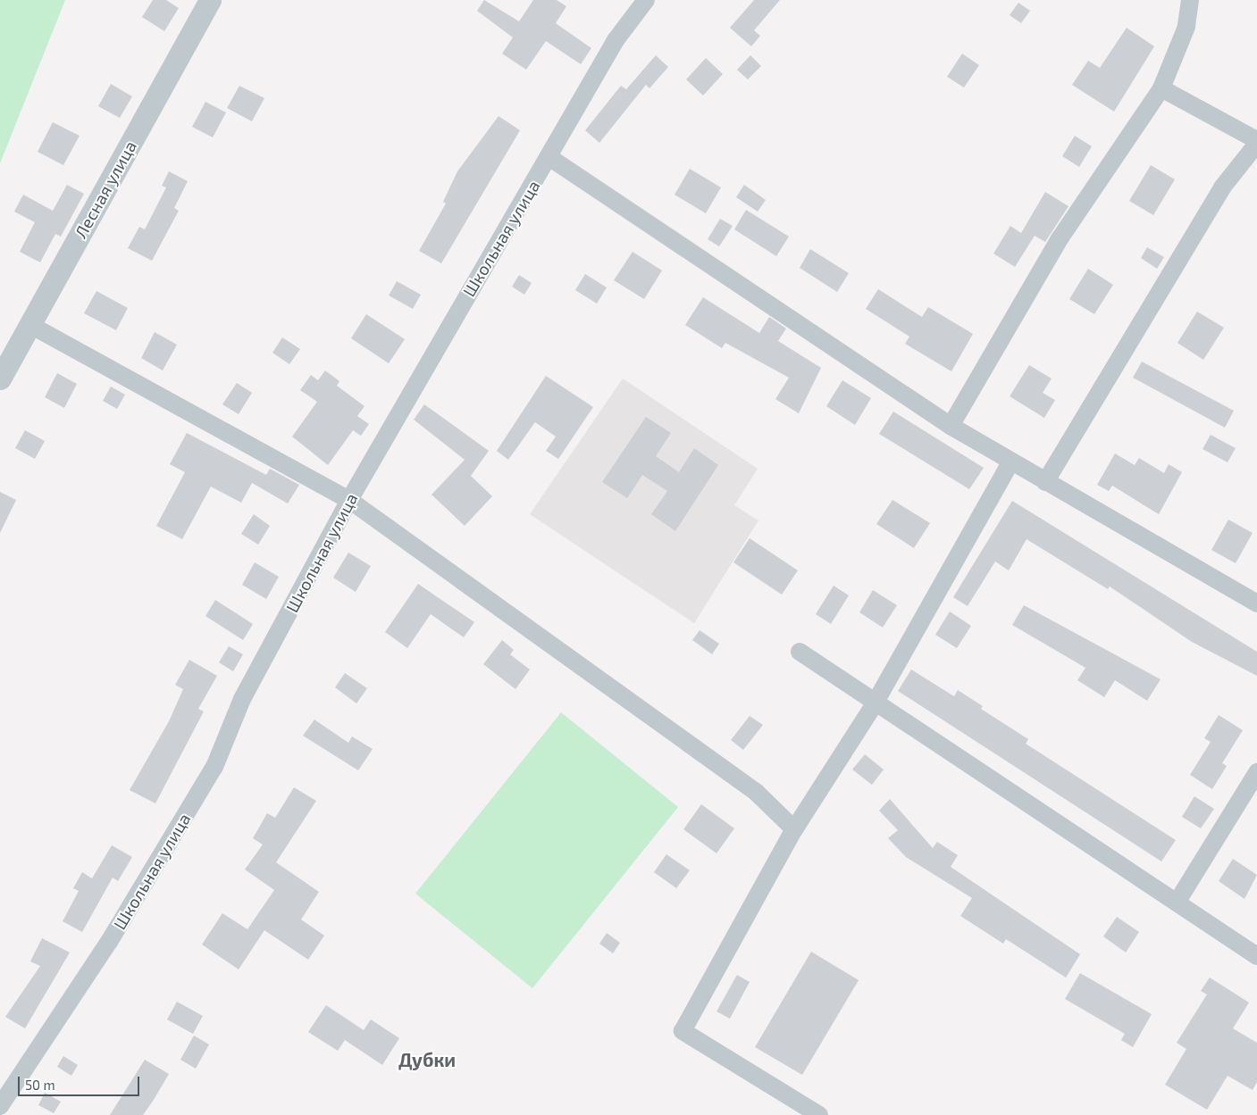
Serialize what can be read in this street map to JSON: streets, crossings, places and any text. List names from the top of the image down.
{
  "streets": {
    "street": ["Лесная улица", "Школьная улица"]
  },
  "districts": ["Дубки"],
  "scale_bar": "50 m"
}
